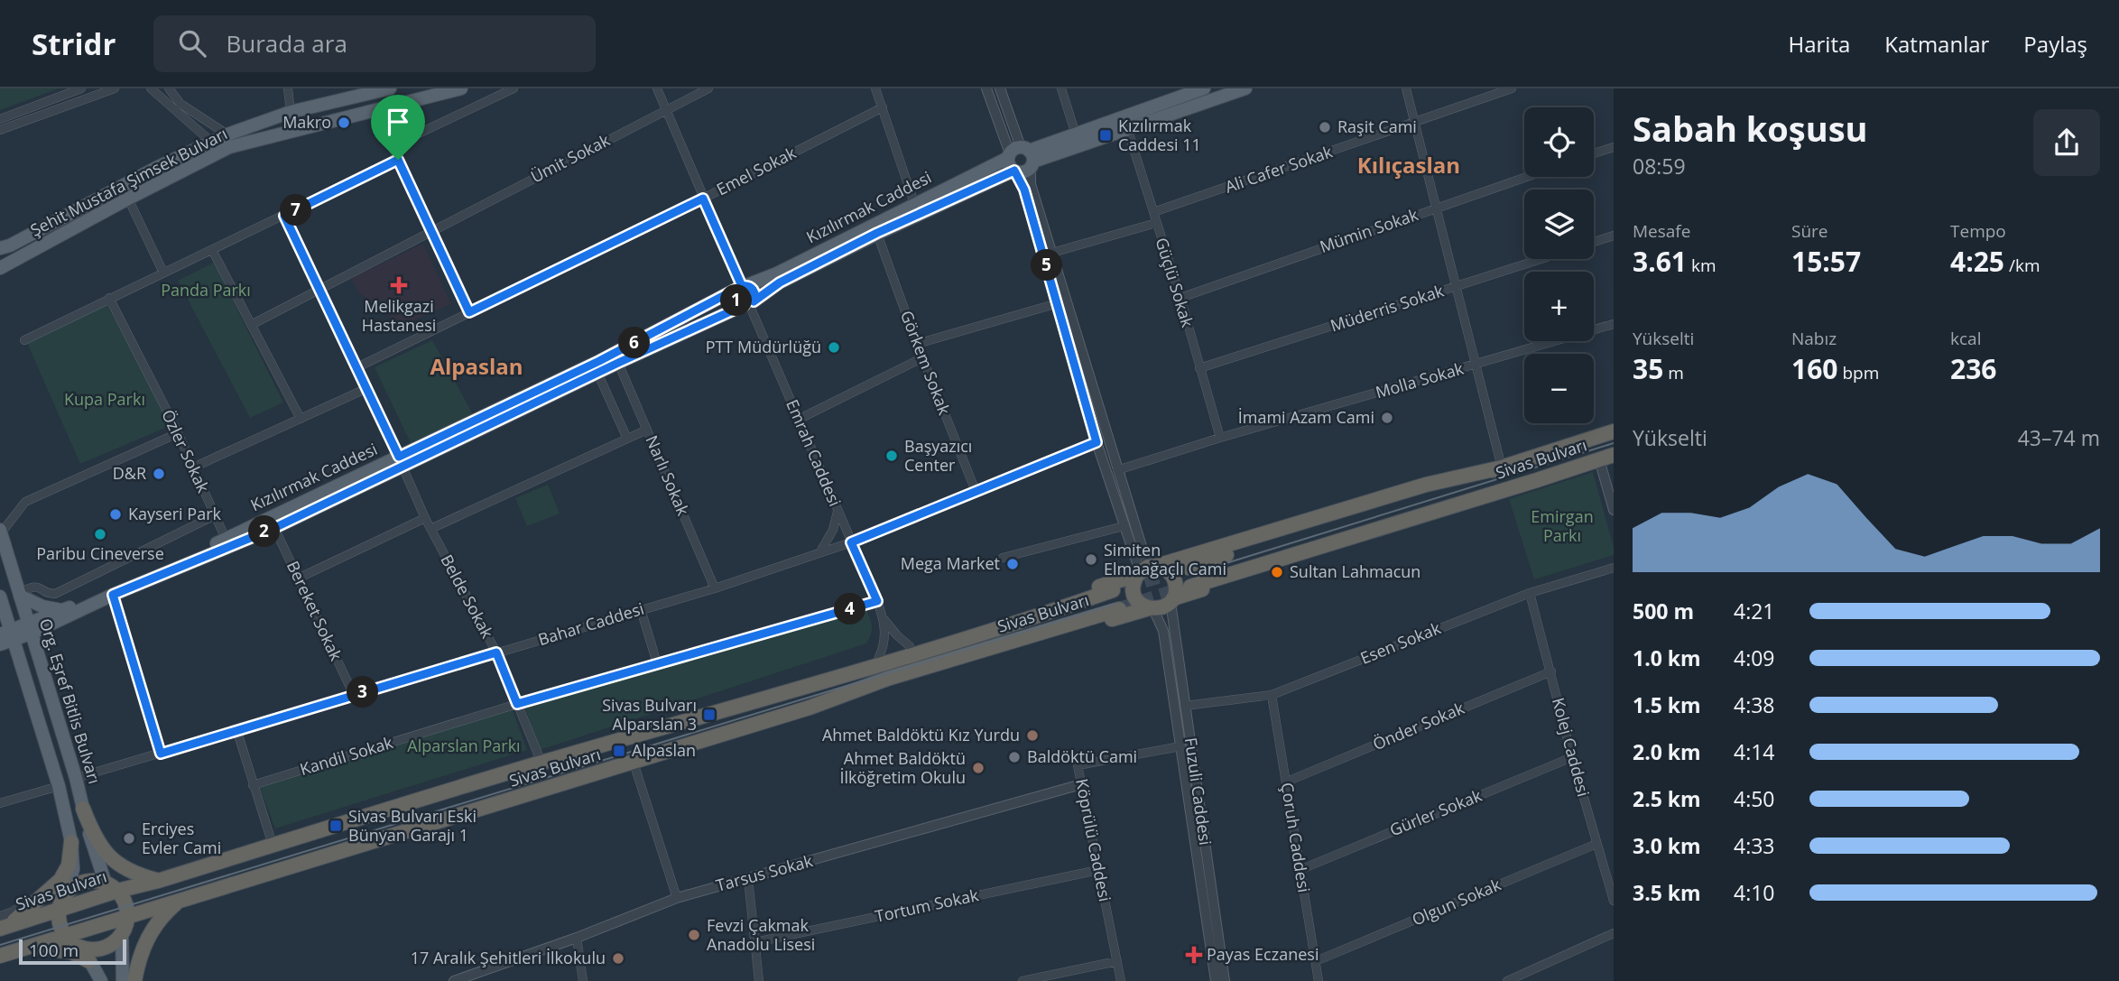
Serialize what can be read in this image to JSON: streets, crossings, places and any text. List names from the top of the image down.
{
  "streets": {
    "highway": ["Sivas Bulvarı"],
    "main road": ["Şehit Mustafa Şimsek Bulvarı", "Kızılırmak Caddesi", "Org. Eşref Bitlis Bulvarı"],
    "street": [
      "Ümit Sokak",
      "Ali Cafer Sokak",
      "Emel Sokak",
      "Mümin Sokak",
      "Güçlü Sokak",
      "Müderris Sokak",
      "Görkem Sokak",
      "Molla Sokak",
      "Özler Sokak",
      "Emrah Caddesi",
      "Narlı Sokak",
      "Belde Sokak",
      "Bereket Sokak",
      "Bahar Caddesi",
      "Esen Sokak",
      "Önder Sokak",
      "Kolej Caddesi",
      "Kandil Sokak",
      "Fuzuli Caddesi",
      "Gürler Sokak",
      "Çoruh Caddesi",
      "Köprülü Caddesi",
      "Tarsus Sokak",
      "Olgun Sokak",
      "Tortum Sokak"
    ]
  },
  "crossings": [
    ["Ümit Sokak", "Belde Sokak"],
    ["Ali Cafer Sokak", "Güçlü Sokak"],
    ["Emel Sokak", "Belde Sokak"],
    ["Kızılırmak Caddesi", "Güçlü Sokak"],
    ["Kızılırmak Caddesi", "Görkem Sokak"],
    ["Kızılırmak Caddesi", "Özler Sokak"],
    ["Kızılırmak Caddesi", "Emrah Caddesi"],
    ["Kızılırmak Caddesi", "Narlı Sokak"],
    ["Kızılırmak Caddesi", "Belde Sokak"],
    ["Kızılırmak Caddesi", "Bereket Sokak"],
    ["Kızılırmak Caddesi", "Org. Eşref Bitlis Bulvarı"],
    ["Mümin Sokak", "Güçlü Sokak"],
    ["Güçlü Sokak", "Müderris Sokak"],
    ["Güçlü Sokak", "Molla Sokak"],
    ["Görkem Sokak", "Bahar Caddesi"],
    ["Emrah Caddesi", "Bahar Caddesi"],
    ["Emrah Caddesi", "Kandil Sokak"],
    ["Sivas Bulvarı", "Belde Sokak"],
    ["Sivas Bulvarı", "Org. Eşref Bitlis Bulvarı"],
    ["Narlı Sokak", "Bahar Caddesi"],
    ["Belde Sokak", "Bahar Caddesi"],
    ["Belde Sokak", "Kandil Sokak"],
    ["Bereket Sokak", "Bahar Caddesi"],
    ["Bahar Caddesi", "Org. Eşref Bitlis Bulvarı"],
    ["Esen Sokak", "Kolej Caddesi"],
    ["Esen Sokak", "Fuzuli Caddesi"],
    ["Esen Sokak", "Çoruh Caddesi"],
    ["Önder Sokak", "Kolej Caddesi"],
    ["Önder Sokak", "Çoruh Caddesi"],
    ["Kolej Caddesi", "Gürler Sokak"],
    ["Kolej Caddesi", "Olgun Sokak"],
    ["Fuzuli Caddesi", "Köprülü Caddesi"],
    ["Gürler Sokak", "Çoruh Caddesi"],
    ["Çoruh Caddesi", "Olgun Sokak"],
    ["Köprülü Caddesi", "Tarsus Sokak"],
    ["Köprülü Caddesi", "Tortum Sokak"]
  ],
  "districts": ["Kılıçaslan", "Alpaslan"],
  "parks": [
    "Panda Parkı",
    "Kupa Parkı",
    "Emirgan Parkı",
    "Alparslan Parkı"
  ],
  "places": {
    "other": [
      "Makro",
      "Raşit Cami",
      "PTT Müdürlüğü",
      "İmami Azam Cami",
      "Başyazıcı Center",
      "D&R",
      "Kayseri Park",
      "Paribu Cineverse",
      "Simiten Elmaağaçlı Cami",
      "Mega Market",
      "Sultan Lahmacun",
      "Ahmet Baldöktü Kız Yurdu",
      "Baldöktü Cami",
      "Ahmet Baldöktü İlköğretim Okulu",
      "Erciyes Evler Cami",
      "Fevzi Çakmak Anadolu Lisesi",
      "17 Aralık Şehitleri İlkokulu"
    ],
    "transit": [
      "Kızılırmak Caddesi 11",
      "Sivas Bulvarı Alparslan 3",
      "Alpaslan",
      "Sivas Bulvarı Eski Bünyan Garajı 1"
    ],
    "health": ["Melikgazi Hastanesi", "Payas Eczanesi"]
  },
  "scale_bar": "100 m",
  "page": {
    "header": "Stridr",
    "search": "Burada ara",
    "nav": ["Harita", "Katmanlar", "Paylaş"],
    "heading": ["Sabah koşusu", "08:59"],
    "map_buttons": ["+", "−"],
    "pins": [
      "7",
      "5",
      "1",
      "6",
      "2",
      "4",
      "3"
    ],
    "stats": [
      ["Mesafe", "3.61 km"],
      ["Süre", "15:57"],
      ["Tempo", "4:25 /km"],
      ["Yükselti", "35 m"],
      ["Nabız", "160 bpm"],
      ["kcal", "236"]
    ],
    "chart": ["Yükselti", "43–74 m"],
    "list": [
      {
        "name": "500 m",
        "note": "4:21"
      },
      {
        "name": "1.0 km",
        "note": "4:09"
      },
      {
        "name": "1.5 km",
        "note": "4:38"
      },
      {
        "name": "2.0 km",
        "note": "4:14"
      },
      {
        "name": "2.5 km",
        "note": "4:50"
      },
      {
        "name": "3.0 km",
        "note": "4:33"
      },
      {
        "name": "3.5 km",
        "note": "4:10"
      }
    ],
    "scale": "100 m"
  }
}
